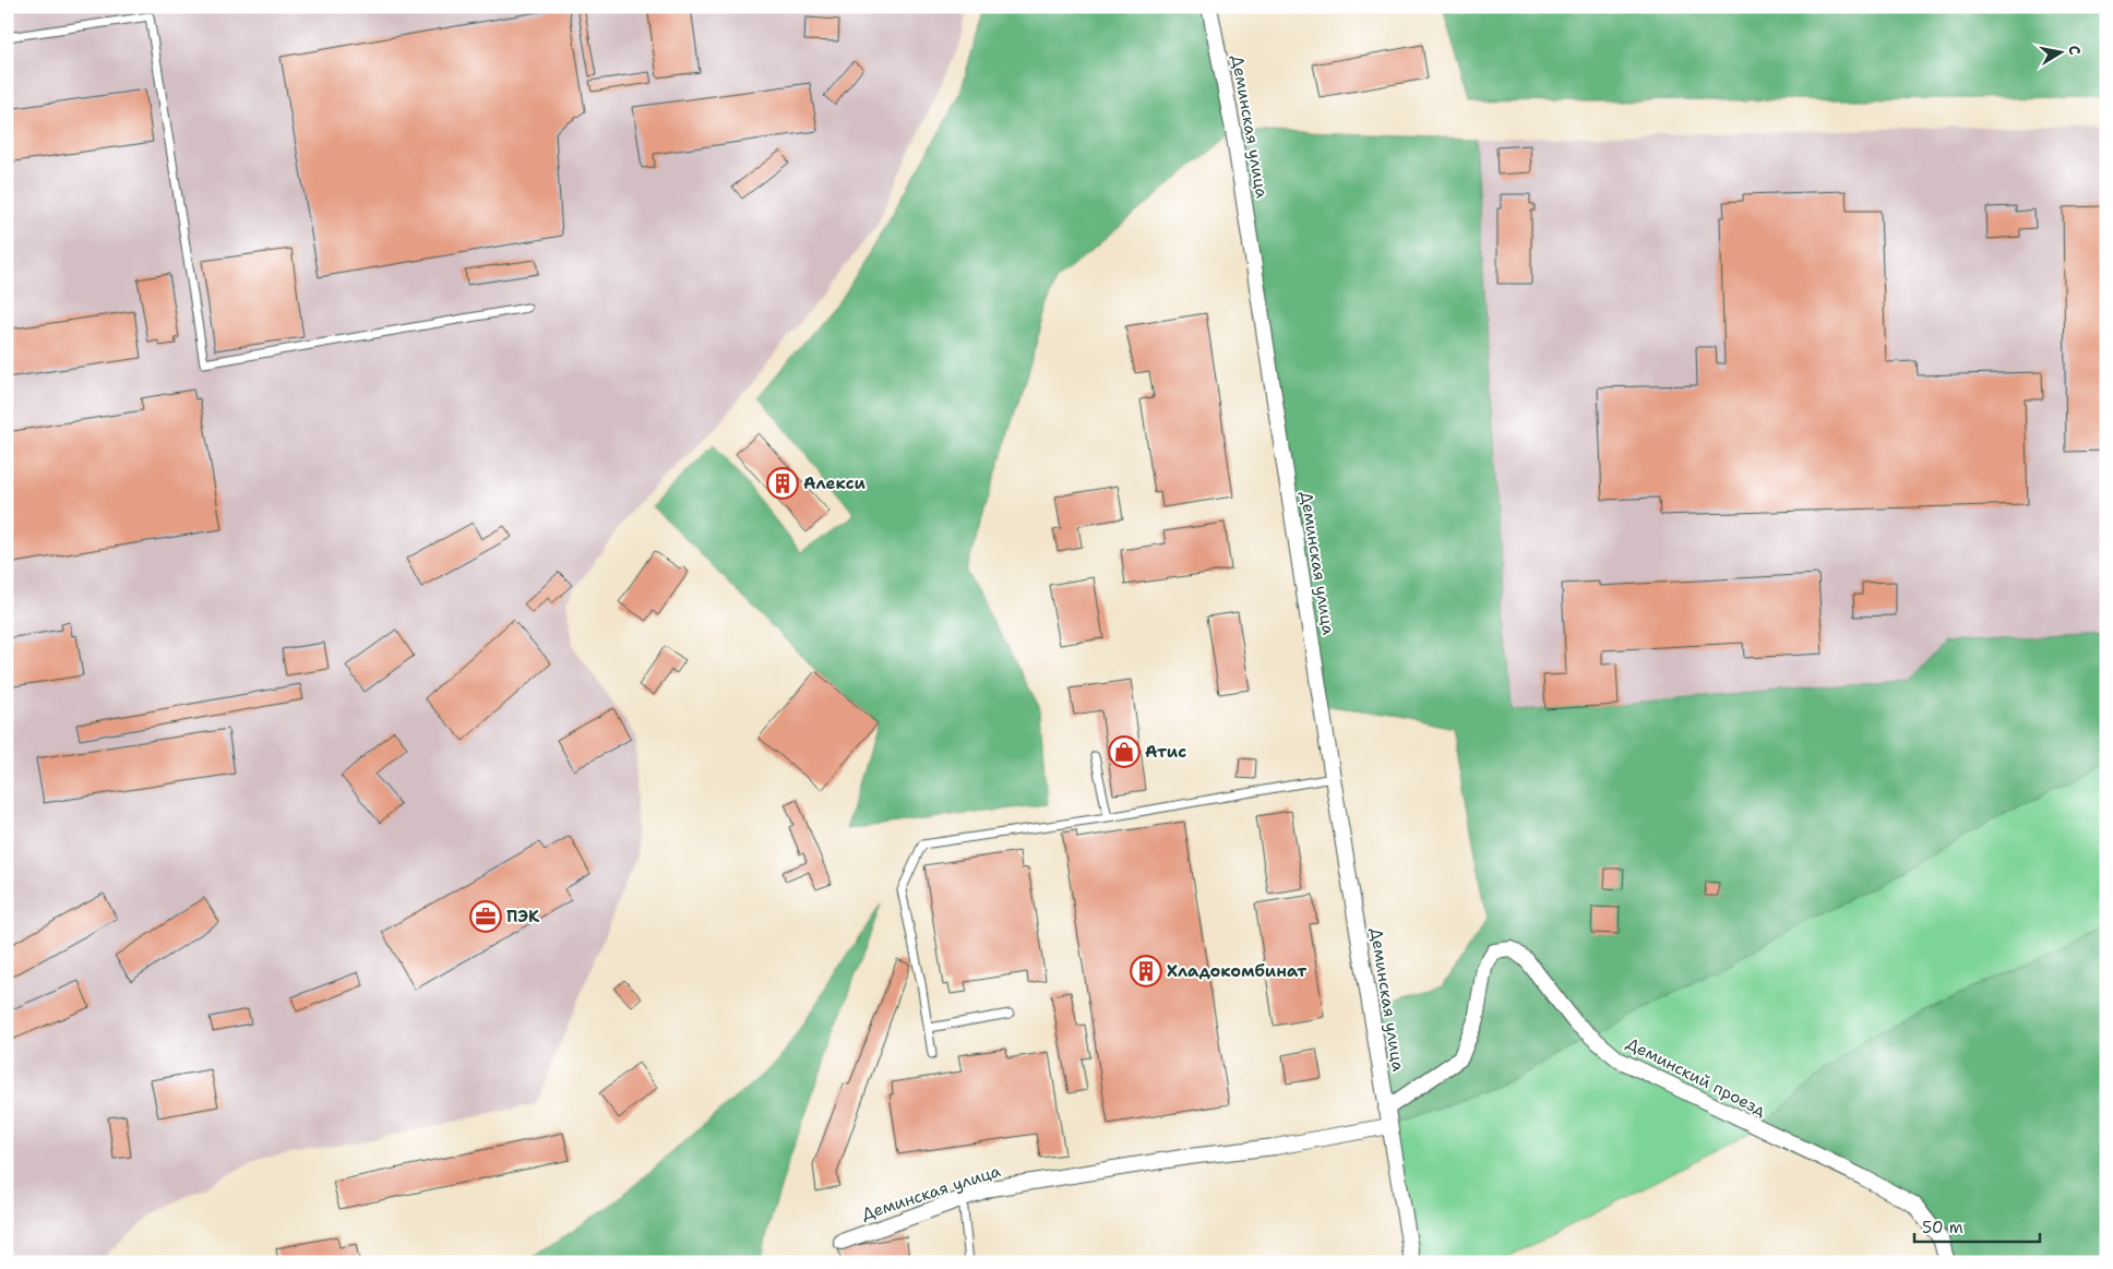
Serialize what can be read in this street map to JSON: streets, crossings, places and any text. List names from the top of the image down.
{
  "streets": {
    "street": ["Деминская улица", "Деминский проезд"]
  },
  "crossings": [
    ["Деминская улица", "Деминский проезд"]
  ],
  "places": {
    "building": ["Алекси", "Хладокомбинат"],
    "shop": ["Атис"],
    "office": ["ПЭК"]
  },
  "scale_bar": "50 m",
  "north": "right"
}
